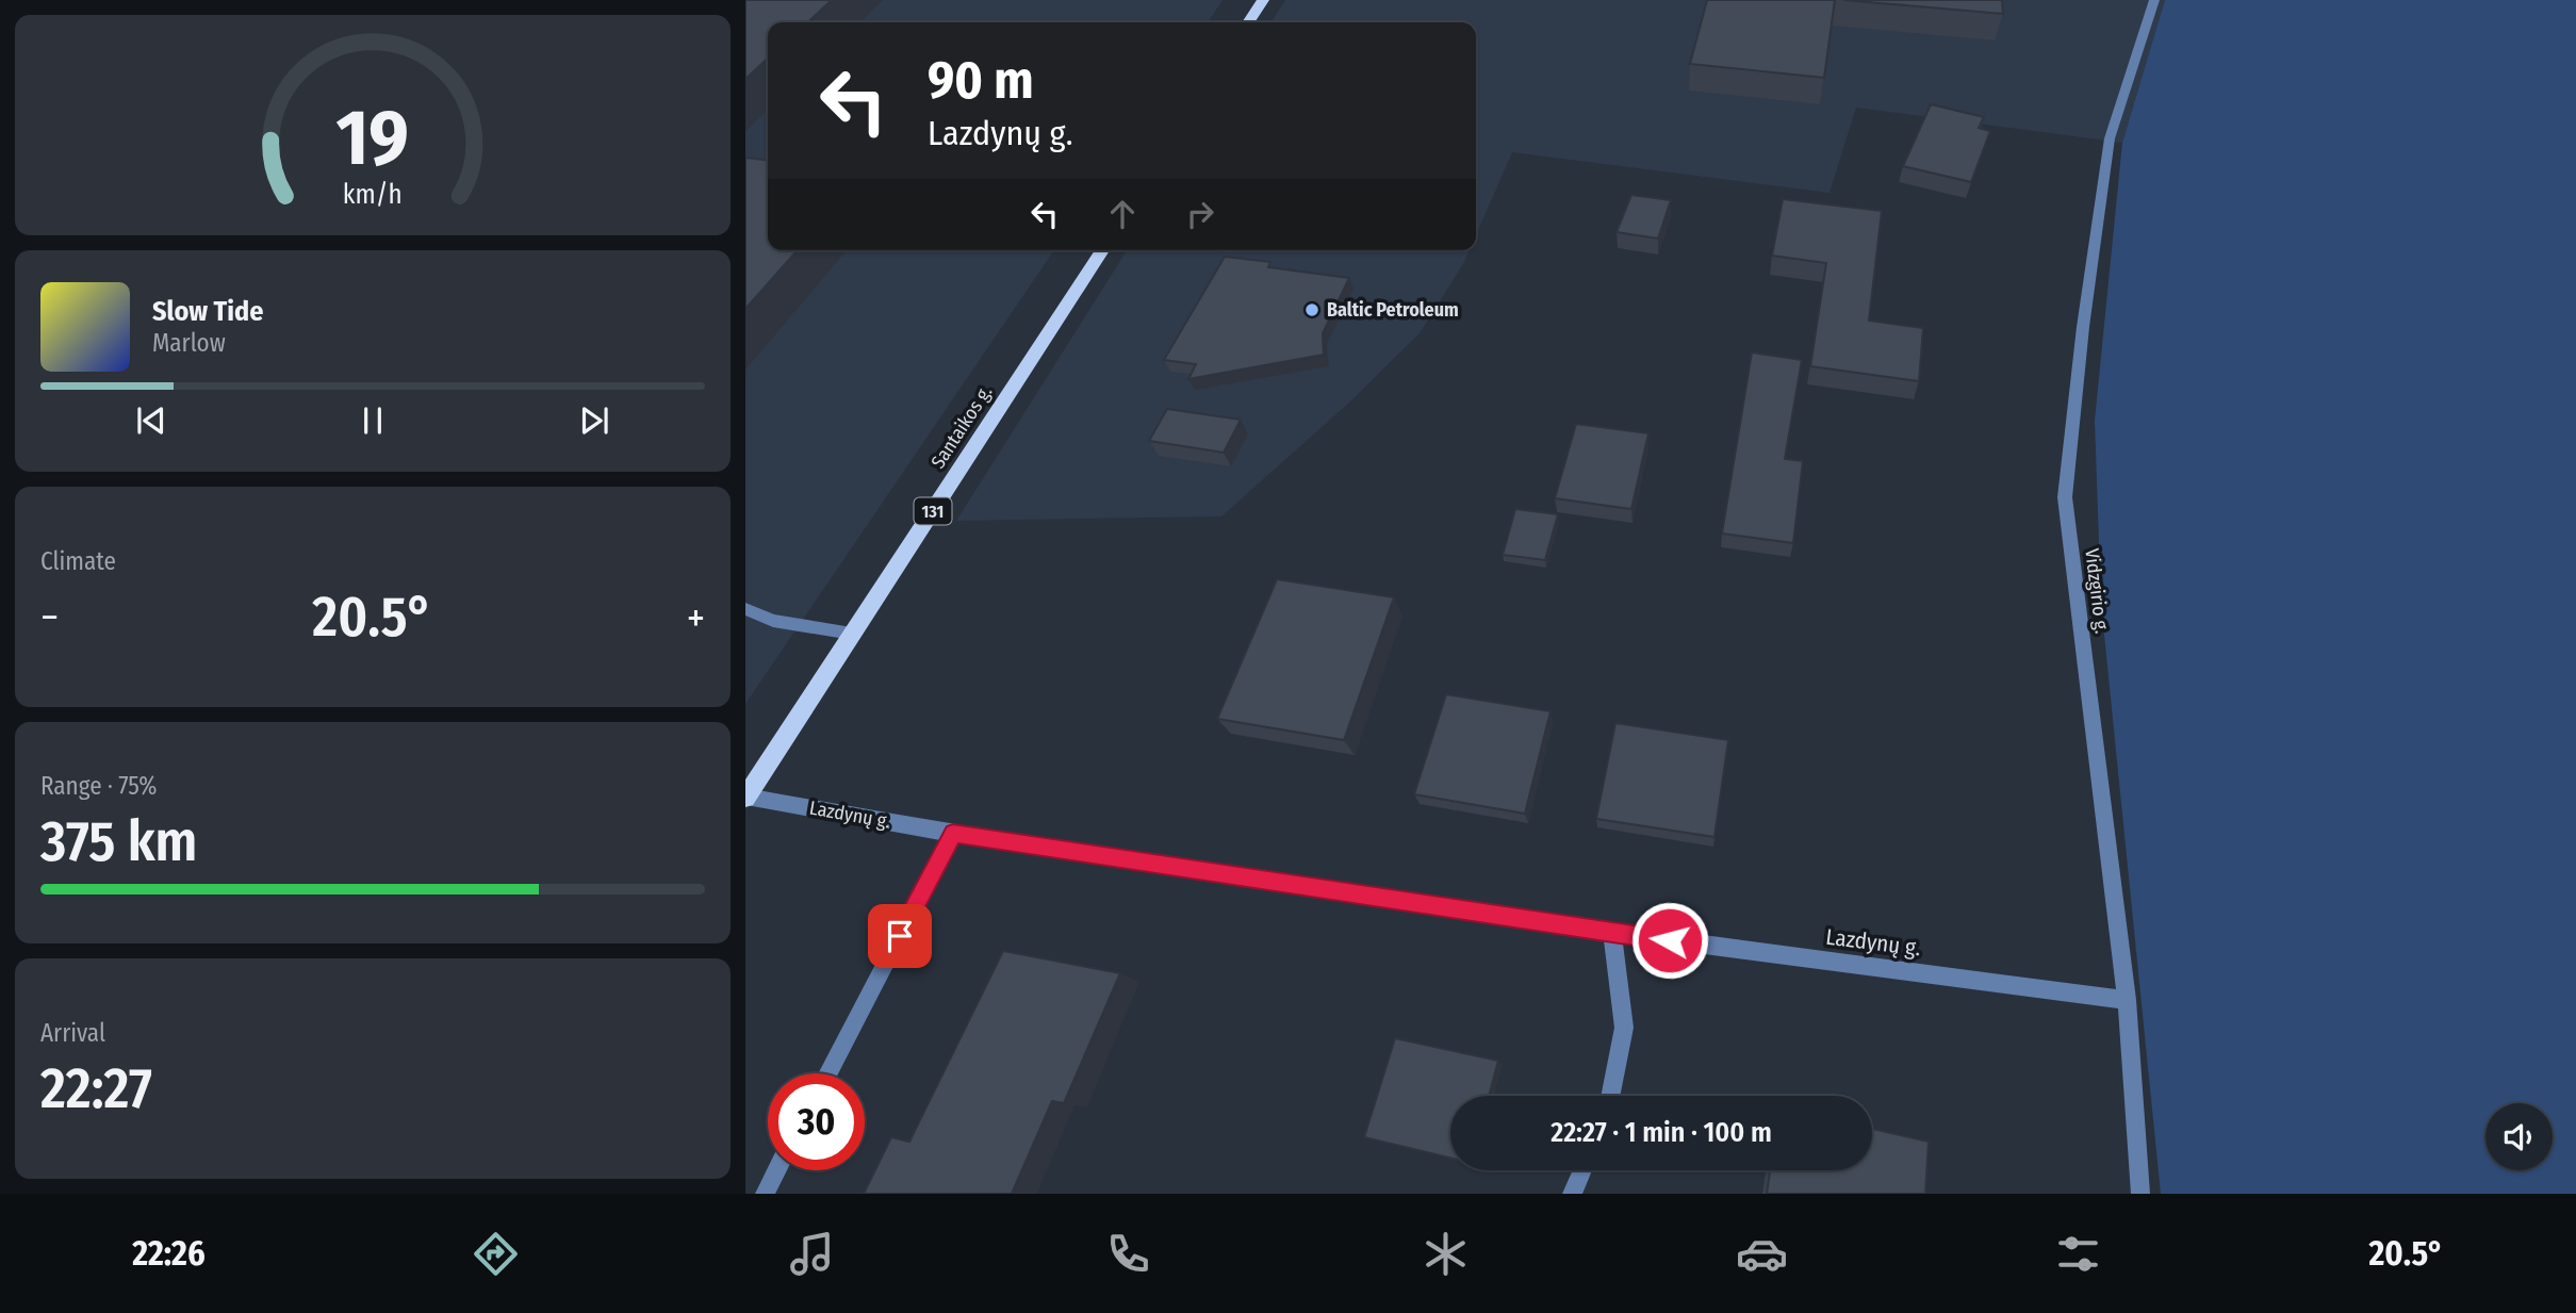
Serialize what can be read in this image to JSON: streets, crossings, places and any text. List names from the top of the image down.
{
  "streets": {
    "main road": ["Santaikos g.", "131"],
    "street": ["Vidzgirio g.", "Lazdynų g."]
  },
  "crossings": [
    ["Santaikos g.", "Lazdynų g."],
    ["Vidzgirio g.", "Lazdynų g."]
  ],
  "places": ["Baltic Petroleum"],
  "page": {
    "turn": ["90 m", "Lazdynų g."],
    "song": ["Slow Tide", "Marlow"],
    "tile": [
      "Climate",
      ["Range · 75%", "375 km"],
      ["Arrival", "22:27"]
    ],
    "heat": ["−", "20.5°", "+"],
    "limit": "30",
    "trip": "22:27 · 1 min · 100 m",
    "tabs": ["22:26", "20.5°"],
    "gauge": ["19", "km/h"]
  }
}
